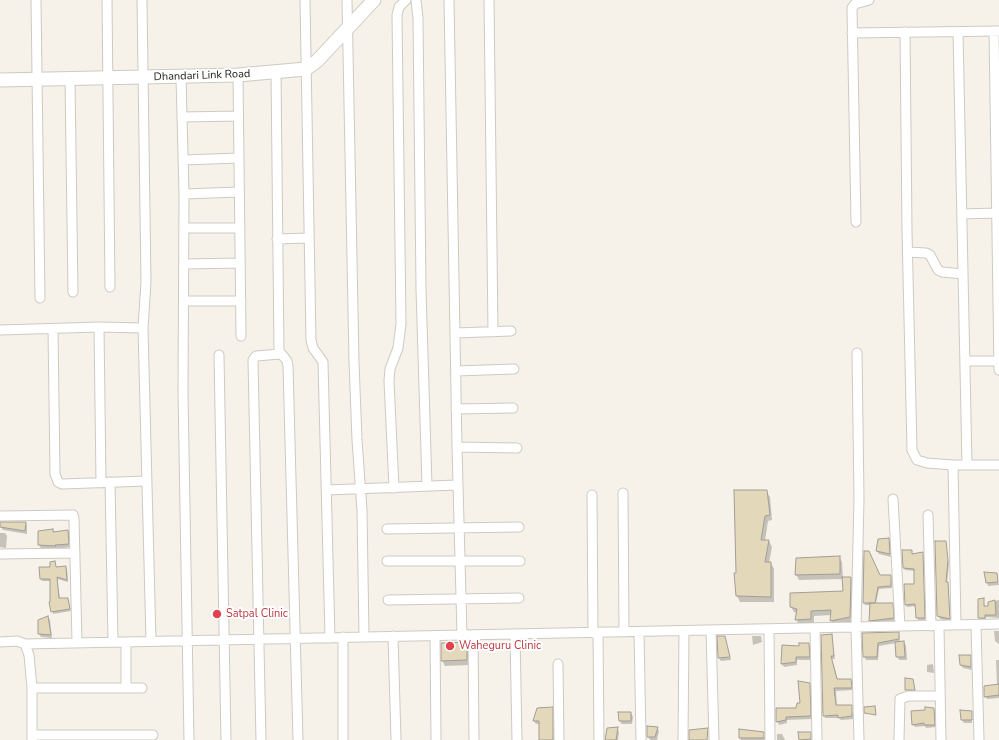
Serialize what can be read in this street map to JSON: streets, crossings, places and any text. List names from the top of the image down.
{
  "streets": {
    "street": ["Dhandari Link Road"]
  },
  "places": ["Satpal Clinic", "Waheguru Clinic"]
}
